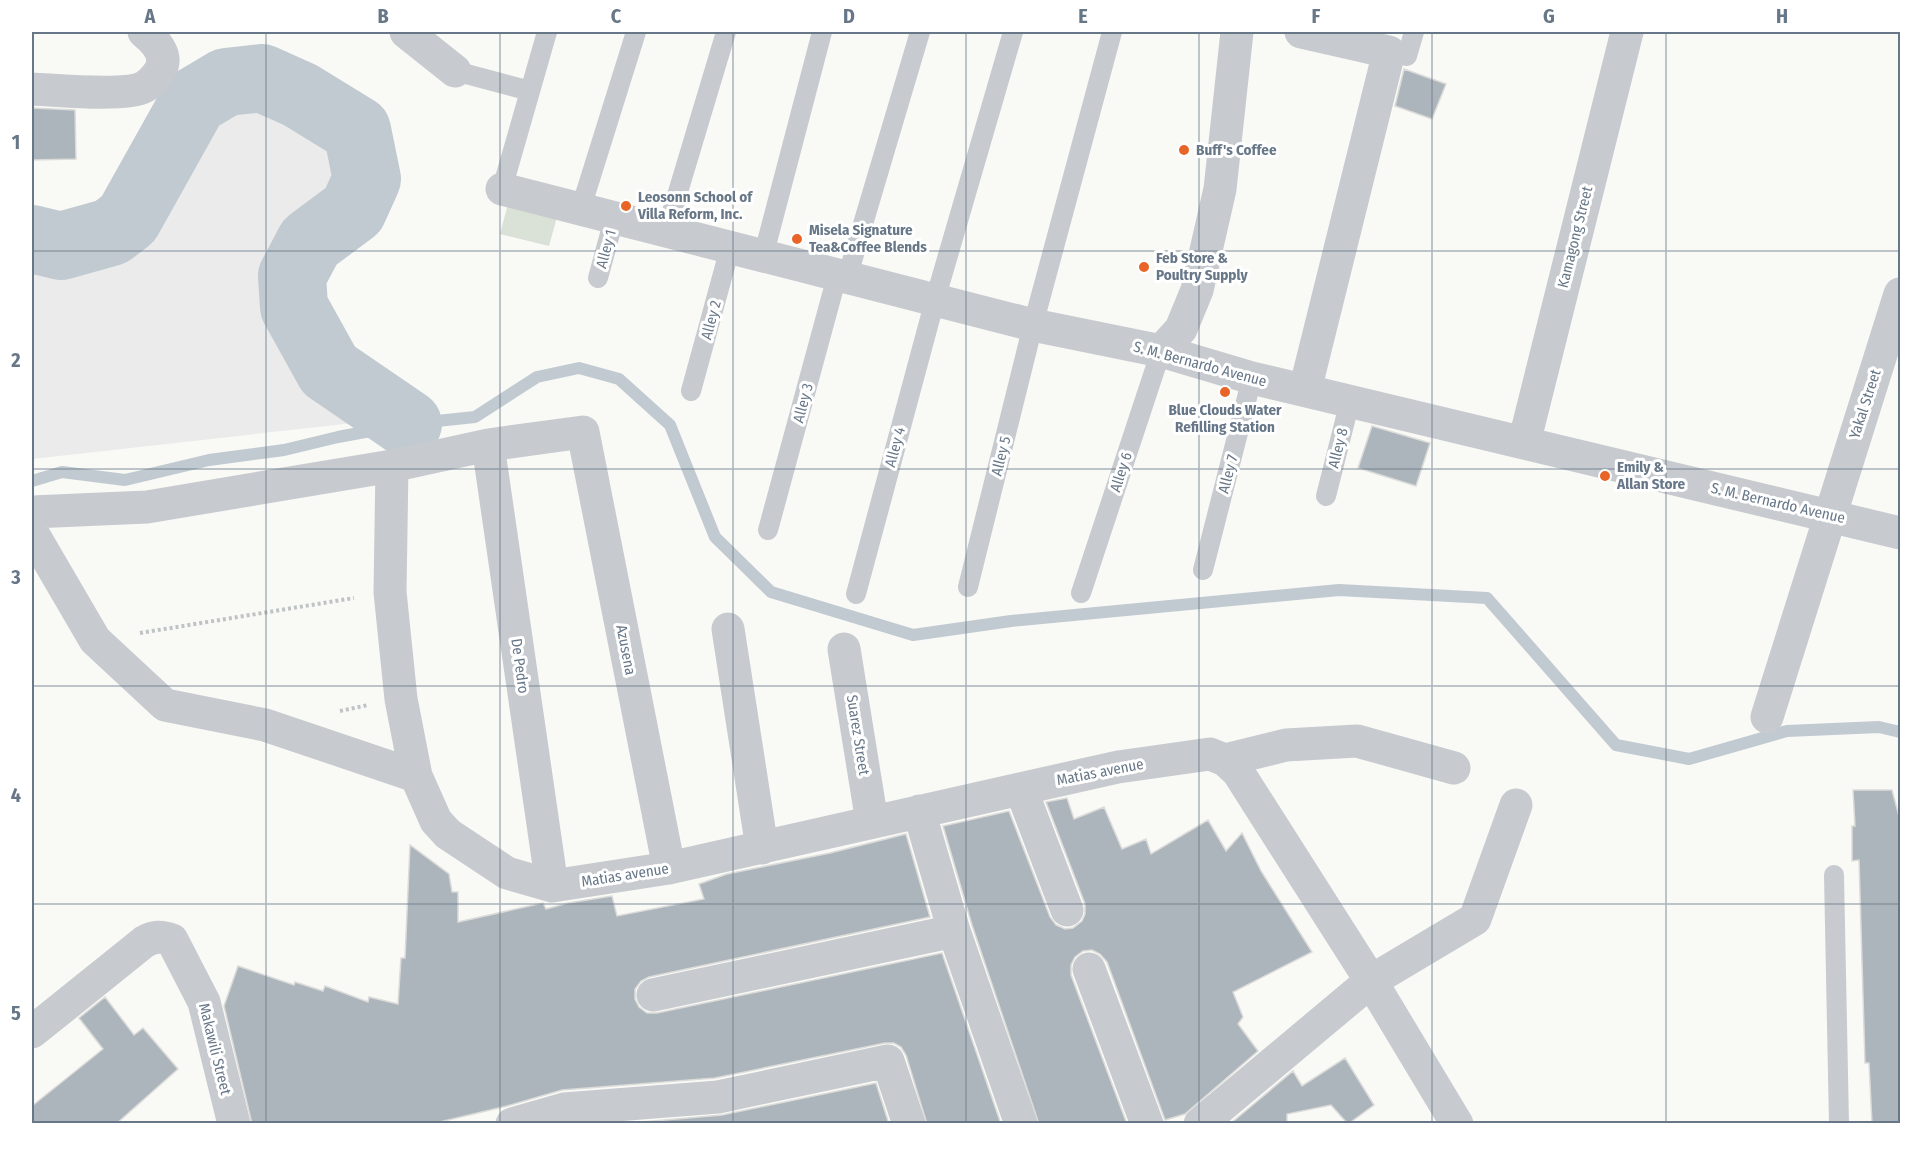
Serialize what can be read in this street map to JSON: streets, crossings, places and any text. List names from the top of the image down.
{
  "streets": {
    "street": [
      "Kamagong Street",
      "S. M. Bernardo Avenue",
      "Yakal Street",
      "Azusena",
      "De Pedro",
      "Suarez Street",
      "Matias avenue",
      "Makawili Street"
    ],
    "lane": [
      "Alley 1",
      "Alley 2",
      "Alley 3",
      "Alley 4",
      "Alley 8",
      "Alley 5",
      "Alley 6",
      "Alley 7"
    ]
  },
  "crossings": [
    ["Kamagong Street", "S. M. Bernardo Avenue"],
    ["Alley 1", "S. M. Bernardo Avenue"],
    ["Alley 2", "S. M. Bernardo Avenue"],
    ["S. M. Bernardo Avenue", "Alley 3"],
    ["S. M. Bernardo Avenue", "Yakal Street"],
    ["S. M. Bernardo Avenue", "Alley 4"],
    ["S. M. Bernardo Avenue", "Alley 8"],
    ["S. M. Bernardo Avenue", "Alley 5"],
    ["S. M. Bernardo Avenue", "Alley 6"],
    ["S. M. Bernardo Avenue", "Alley 7"],
    ["Azusena", "De Pedro"],
    ["Azusena", "Matias avenue"],
    ["De Pedro", "Matias avenue"],
    ["Suarez Street", "Matias avenue"]
  ],
  "places": [
    "Buff's Coffee",
    "Leosonn School of Villa Reform, Inc.",
    "Misela Signature Tea&Coffee Blends",
    "Feb Store & Poultry Supply",
    "Blue Clouds Water Refilling Station",
    "Emily & Allan Store"
  ],
  "grid": {
    "columns": [
      "A",
      "B",
      "C",
      "D",
      "E",
      "F",
      "G",
      "H"
    ],
    "rows": [
      "1",
      "2",
      "3",
      "4",
      "5"
    ]
  }
}
